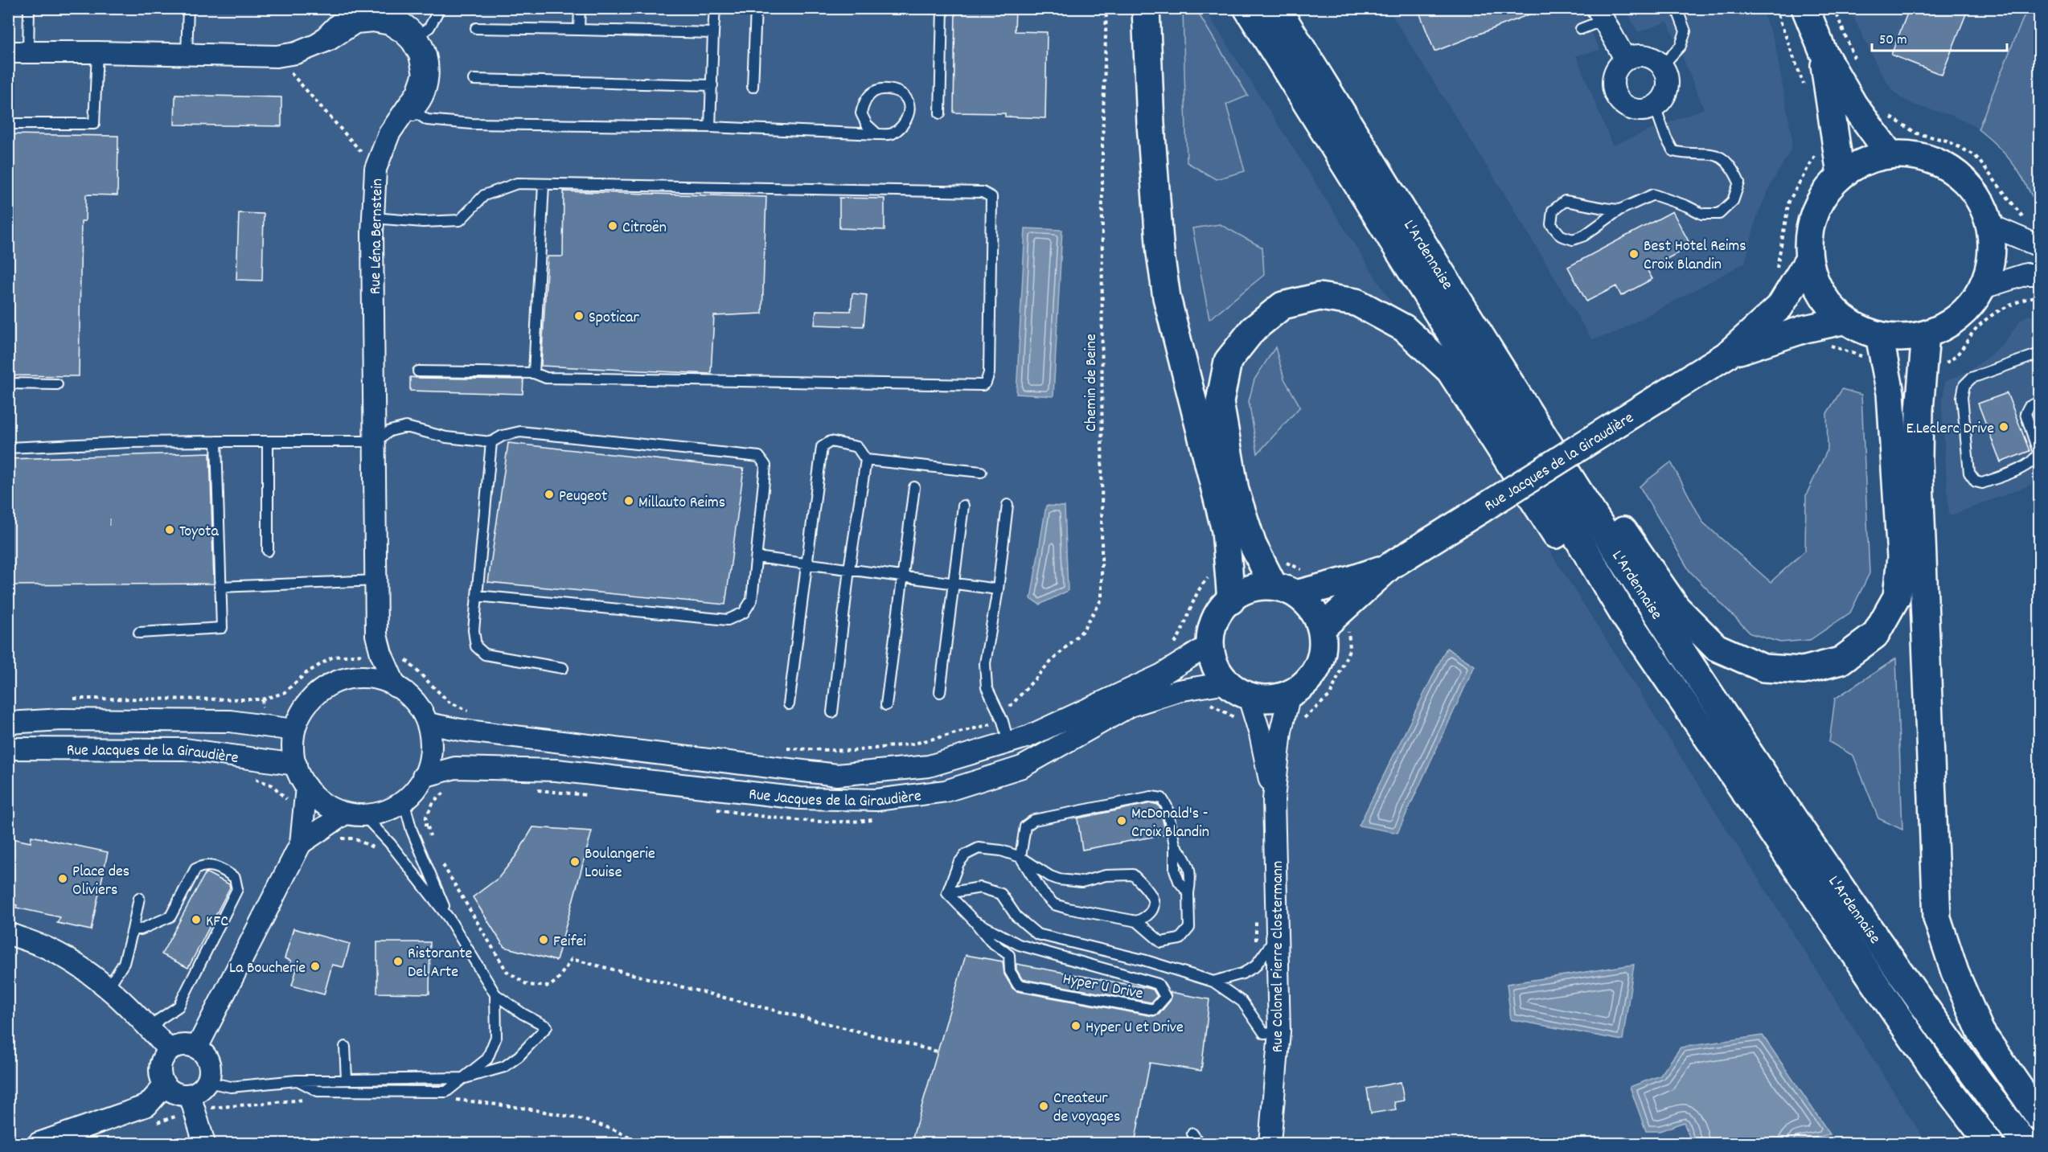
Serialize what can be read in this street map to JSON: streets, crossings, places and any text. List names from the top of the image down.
{
  "streets": {
    "main road": ["L'Ardennaise", "Rue Jacques de la Giraudière"],
    "street": ["Rue Léna Bernstein", "Rue Colonel Pierre Clostermann"],
    "lane": ["Hyper U Drive"],
    "path": ["Chemin de Beine"]
  },
  "crossings": [
    ["Rue Léna Bernstein", "Rue Jacques de la Giraudière"],
    ["Rue Jacques de la Giraudière", "Rue Colonel Pierre Clostermann"]
  ],
  "places": [
    "Citroën",
    "Best Hotel Reims Croix Blandin",
    "Spoticar",
    "E.Leclerc Drive",
    "Peugeot",
    "Millauto Reims",
    "Toyota",
    "McDonald's - Croix Blandin",
    "Boulangerie Louise",
    "Place des Oliviers",
    "KFC",
    "Feifei",
    "Ristorante Del Arte",
    "La Boucherie",
    "Hyper U et Drive",
    "Createur de voyages"
  ],
  "house_numbers": ["1"],
  "scale_bar": "50 m"
}
